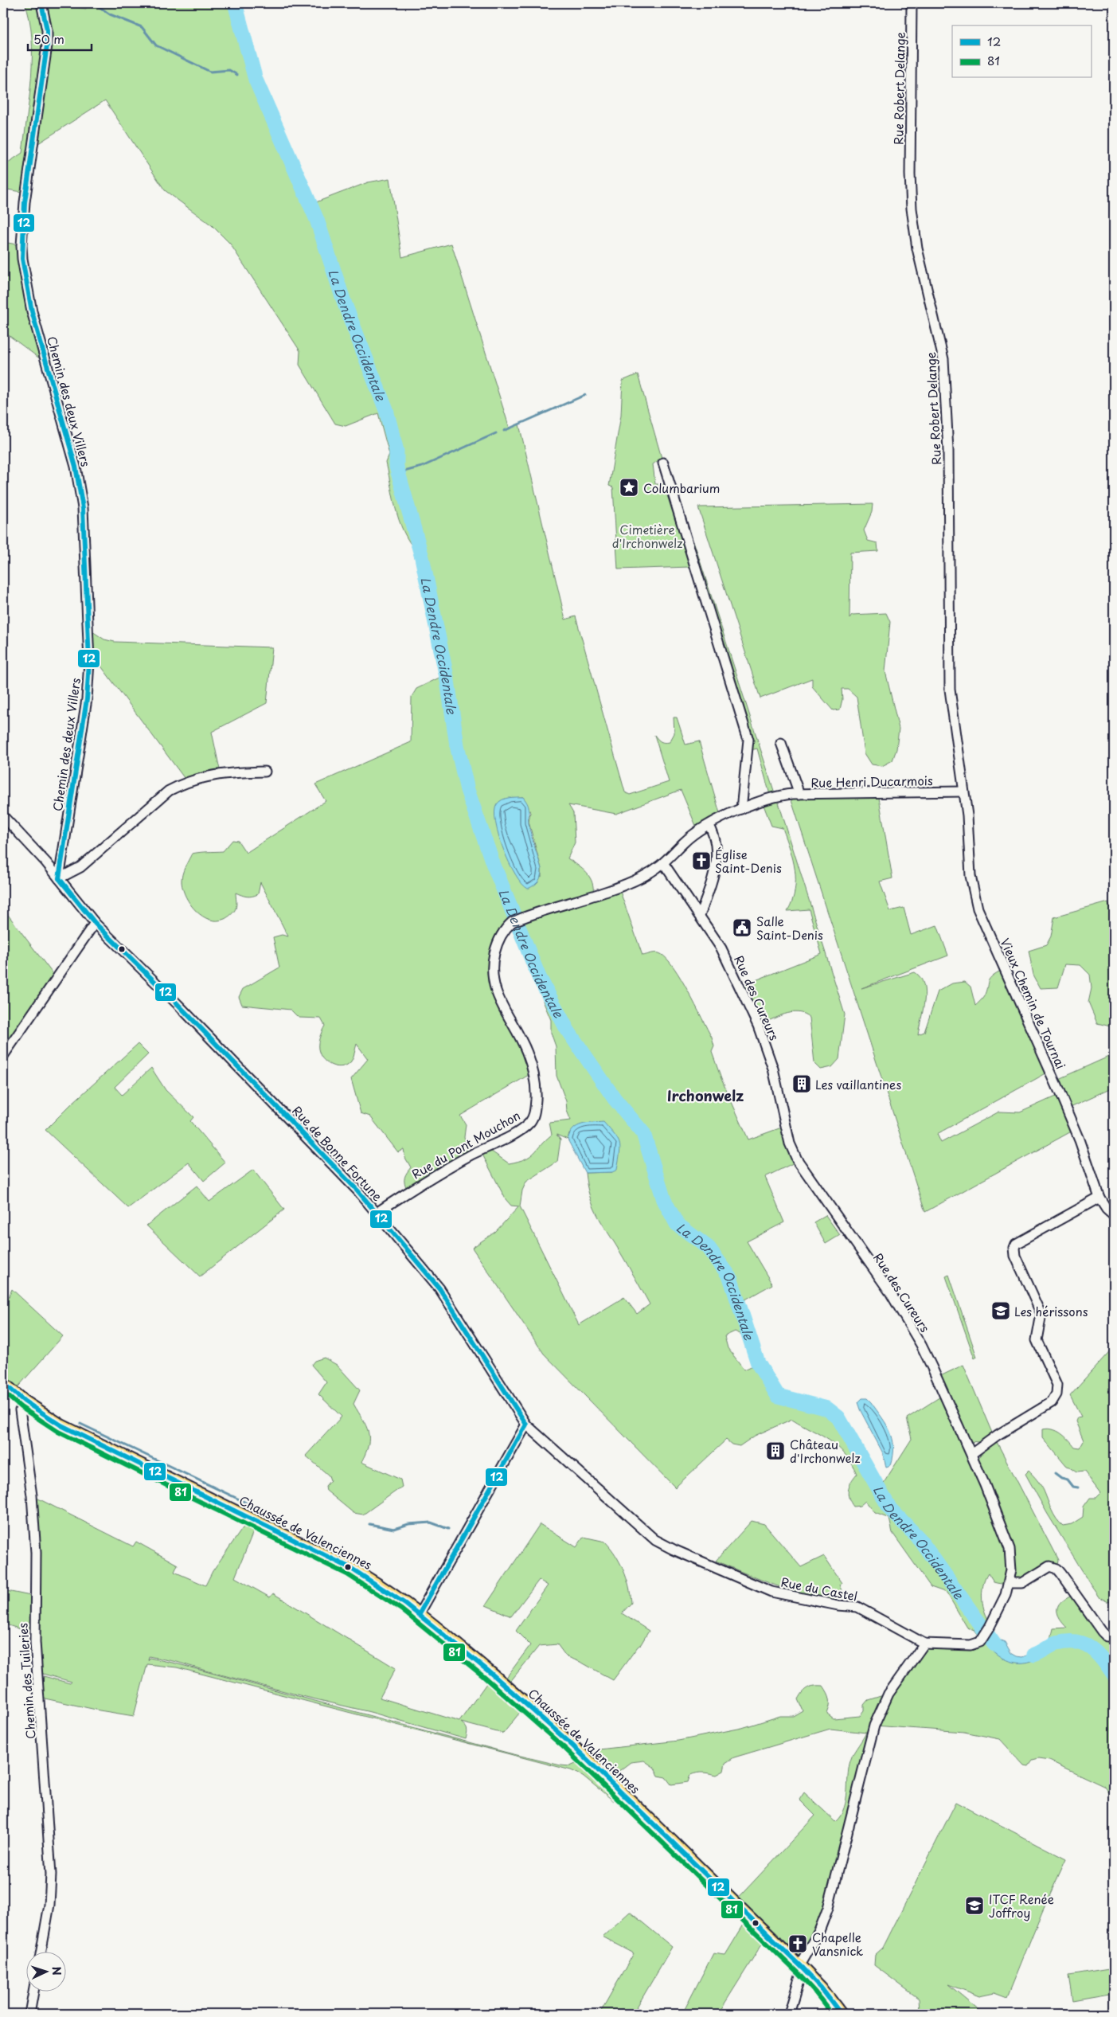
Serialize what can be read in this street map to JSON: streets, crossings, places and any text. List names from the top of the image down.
{
  "streets": {
    "main road": ["Chaussée de Valenciennes"],
    "street": [
      "Rue Robert Delange",
      "Chemin des deux Villers",
      "Rue Henri Ducarmois",
      "Rue des Cureurs",
      "Vieux Chemin de Tournai",
      "Rue du Pont Mouchon",
      "Rue de Bonne Fortune",
      "Rue du Castel",
      "Chemin des Tuileries"
    ]
  },
  "crossings": [
    ["Rue Robert Delange", "Rue Henri Ducarmois"],
    ["Rue Robert Delange", "Vieux Chemin de Tournai"],
    ["Chemin des deux Villers", "Rue de Bonne Fortune"],
    ["Rue Henri Ducarmois", "Vieux Chemin de Tournai"],
    ["Rue Henri Ducarmois", "Rue du Pont Mouchon"],
    ["Rue des Cureurs", "Rue du Pont Mouchon"],
    ["Rue des Cureurs", "Rue du Castel"],
    ["Rue du Pont Mouchon", "Rue de Bonne Fortune"],
    ["Rue de Bonne Fortune", "Rue du Castel"],
    ["Chaussée de Valenciennes", "Chemin des Tuileries"]
  ],
  "districts": ["Irchonwelz"],
  "water": ["La Dendre Occidentale"],
  "parks": ["Cimetière d'Irchonwelz"],
  "places": {
    "place": ["Columbarium"],
    "church": ["Église Saint-Denis", "Chapelle Vansnick"],
    "public building": ["Salle Saint-Denis"],
    "building": ["Les vaillantines", "Château d'Irchonwelz"],
    "school or university": ["Les hérissons", "ITCF Renée Joffroy"]
  },
  "lines": ["transit line 12", "transit line 81"],
  "legend": ["12", "81"],
  "scale_bar": "50 m",
  "north": "right"
}
